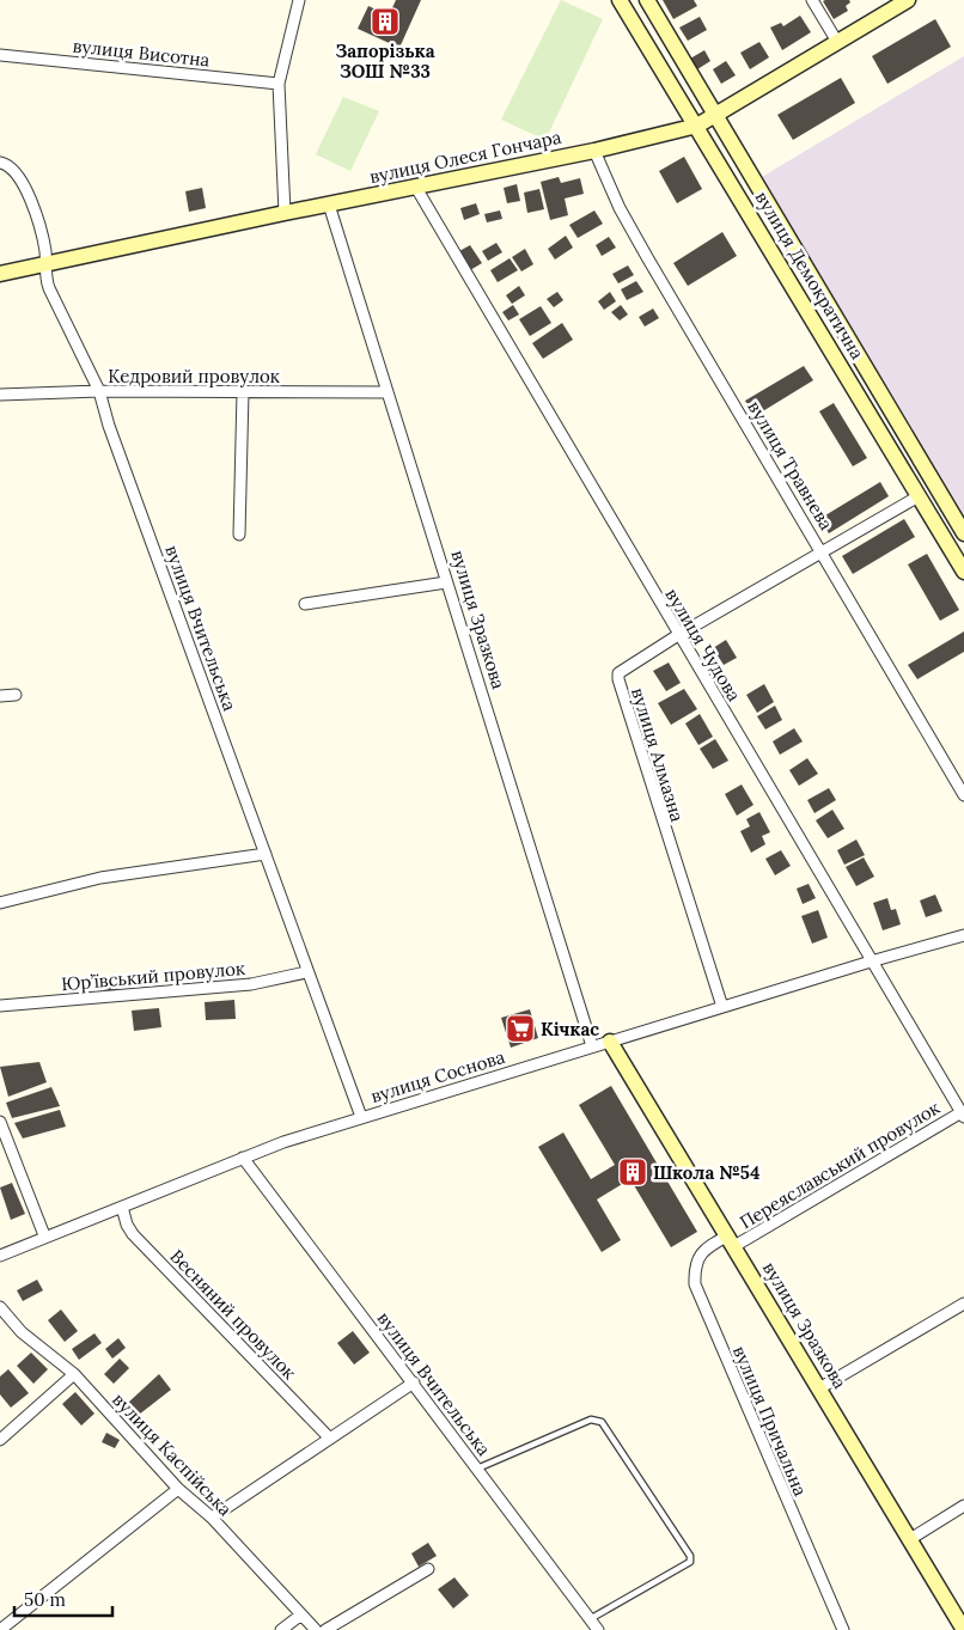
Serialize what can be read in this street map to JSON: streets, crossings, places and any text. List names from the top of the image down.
{
  "streets": {
    "street": [
      "вулиця Висотна",
      "вулиця Олеся Гончара",
      "вулиця Демократична",
      "Кедровий провулок",
      "вулиця Травнева",
      "вулиця Зразкова",
      "вулиця Вчительська",
      "вулиця Чудова",
      "вулиця Алмазна",
      "Юр’ївський провулок",
      "вулиця Соснова",
      "Переяславський провулок",
      "Весняний провулок",
      "вулиця Причальна",
      "вулиця Каспійська"
    ]
  },
  "crossings": [
    ["вулиця Олеся Гончара", "вулиця Демократична"],
    ["вулиця Олеся Гончара", "вулиця Травнева"],
    ["вулиця Олеся Гончара", "вулиця Зразкова"],
    ["вулиця Олеся Гончара", "вулиця Вчительська"],
    ["вулиця Олеся Гончара", "вулиця Чудова"],
    ["вулиця Демократична", "вулиця Алмазна"],
    ["Кедровий провулок", "вулиця Зразкова"],
    ["Кедровий провулок", "вулиця Вчительська"],
    ["вулиця Травнева", "вулиця Алмазна"],
    ["вулиця Зразкова", "вулиця Соснова"],
    ["вулиця Зразкова", "Переяславський провулок"],
    ["вулиця Зразкова", "вулиця Причальна"],
    ["вулиця Вчительська", "Юр’ївський провулок"],
    ["вулиця Вчительська", "вулиця Соснова"],
    ["вулиця Чудова", "вулиця Алмазна"],
    ["вулиця Чудова", "вулиця Соснова"],
    ["вулиця Чудова", "Переяславський провулок"],
    ["вулиця Алмазна", "вулиця Соснова"],
    ["вулиця Соснова", "Весняний провулок"],
    ["Переяславський провулок", "вулиця Причальна"]
  ],
  "places": {
    "building": ["Запорізька ЗОШ №33", "Школа №54"],
    "supermarket": ["Кічкас"]
  },
  "scale_bar": "50 m"
}
